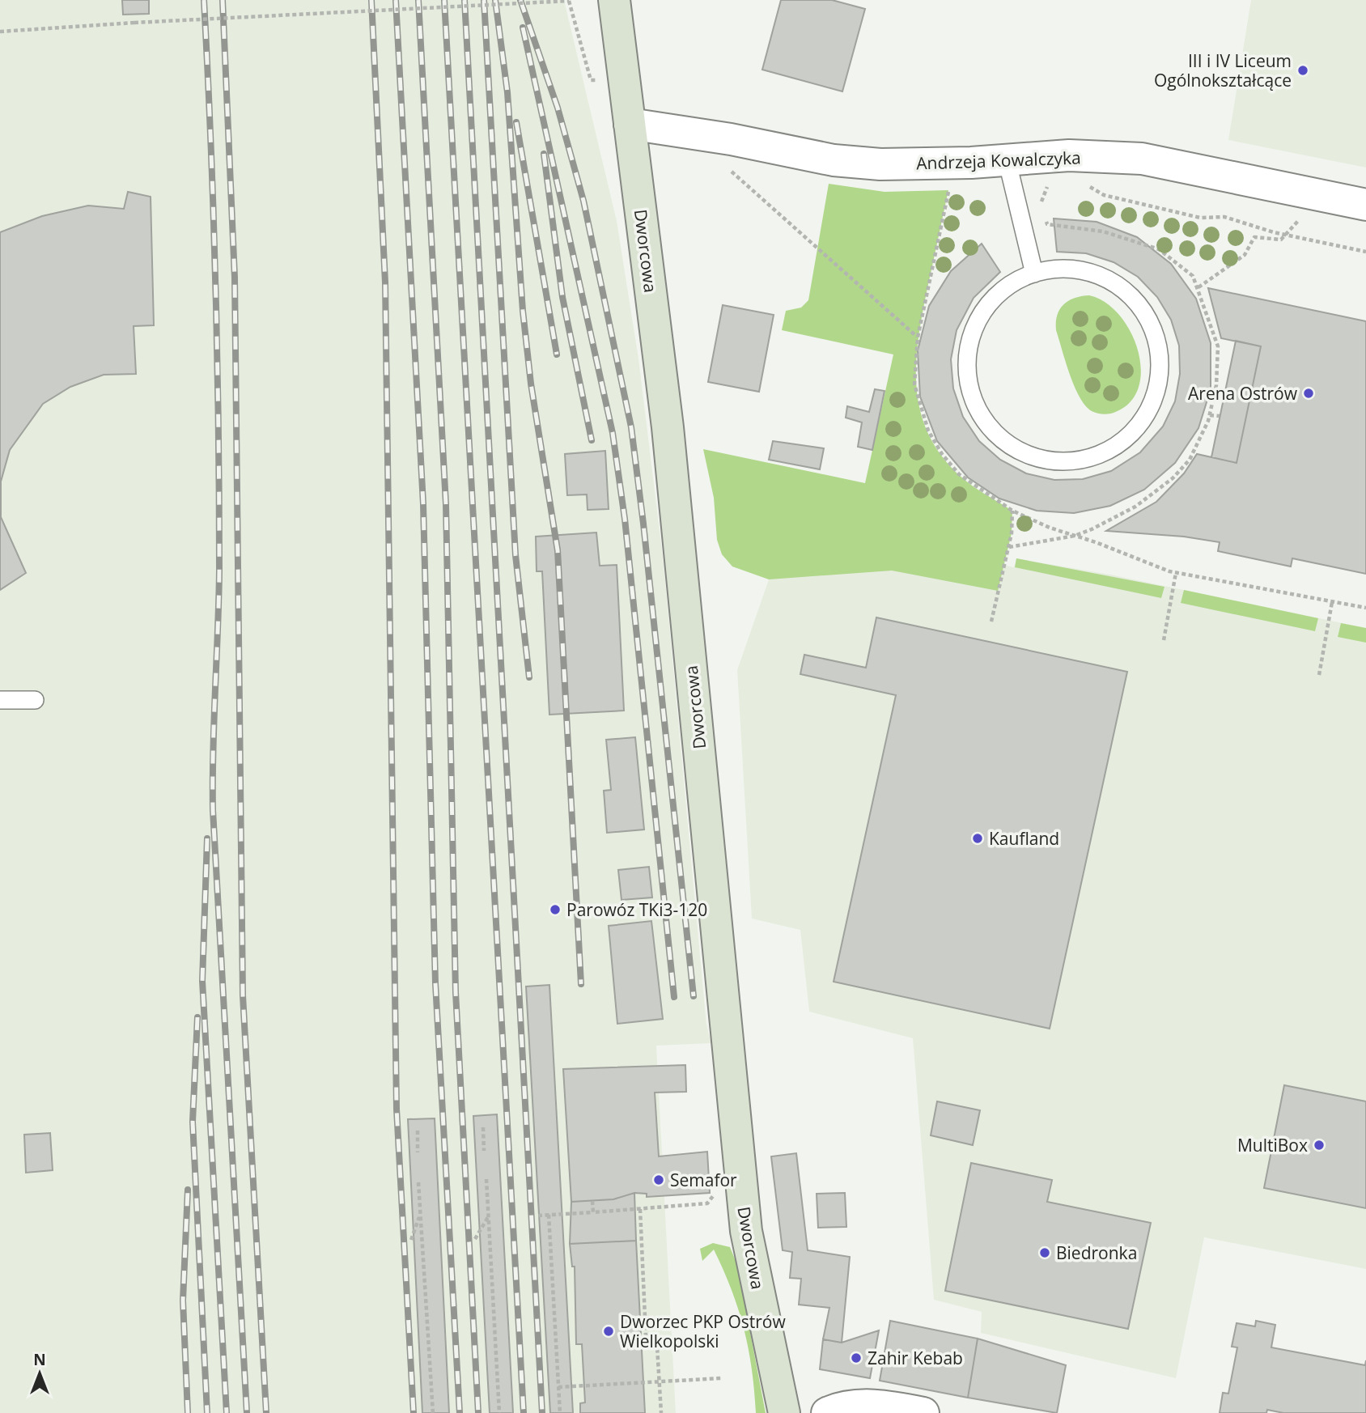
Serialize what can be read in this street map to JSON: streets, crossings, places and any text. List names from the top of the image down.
{
  "streets": {
    "main road": ["Dworcowa"],
    "street": ["Andrzeja Kowalczyka"]
  },
  "crossings": [
    ["Andrzeja Kowalczyka", "Dworcowa"]
  ],
  "places": [
    "III i IV Liceum Ogólnokształcące",
    "Arena Ostrów",
    "Kaufland",
    "Parowóz TKi3-120",
    "MultiBox",
    "Semafor",
    "Biedronka",
    "Dworzec PKP Ostrów Wielkopolski",
    "Zahir Kebab"
  ],
  "north": "top"
}
